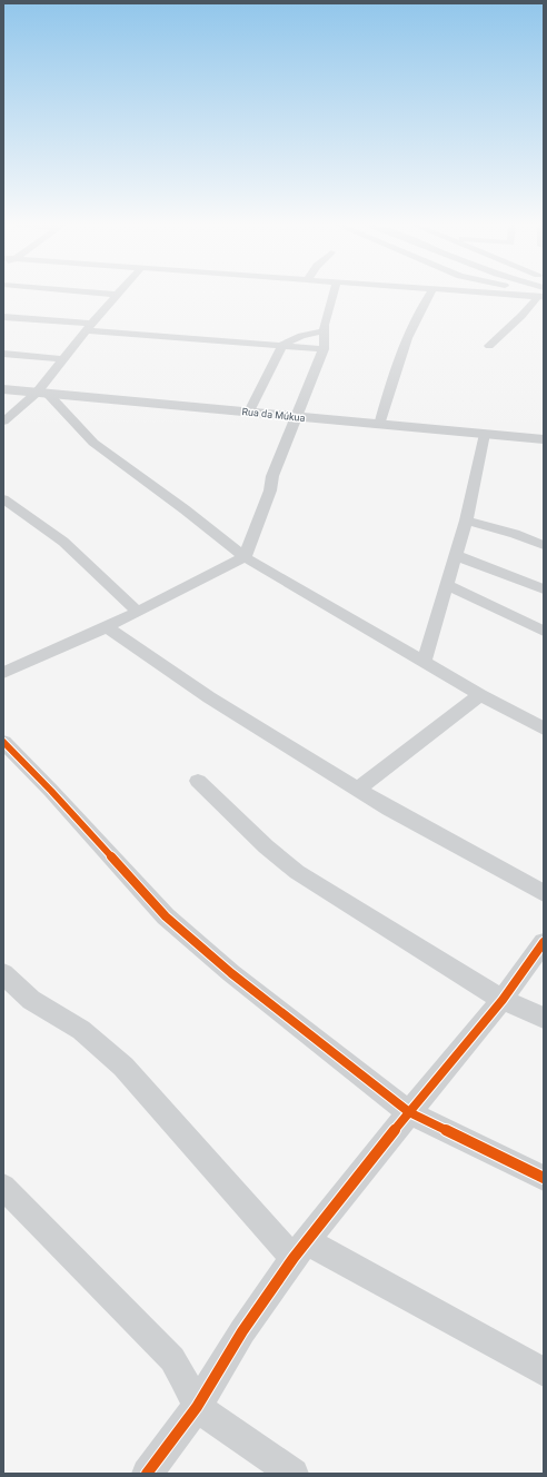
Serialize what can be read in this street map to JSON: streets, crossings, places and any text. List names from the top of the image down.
{
  "streets": {
    "street": ["Rua da Múkua"]
  }
}
